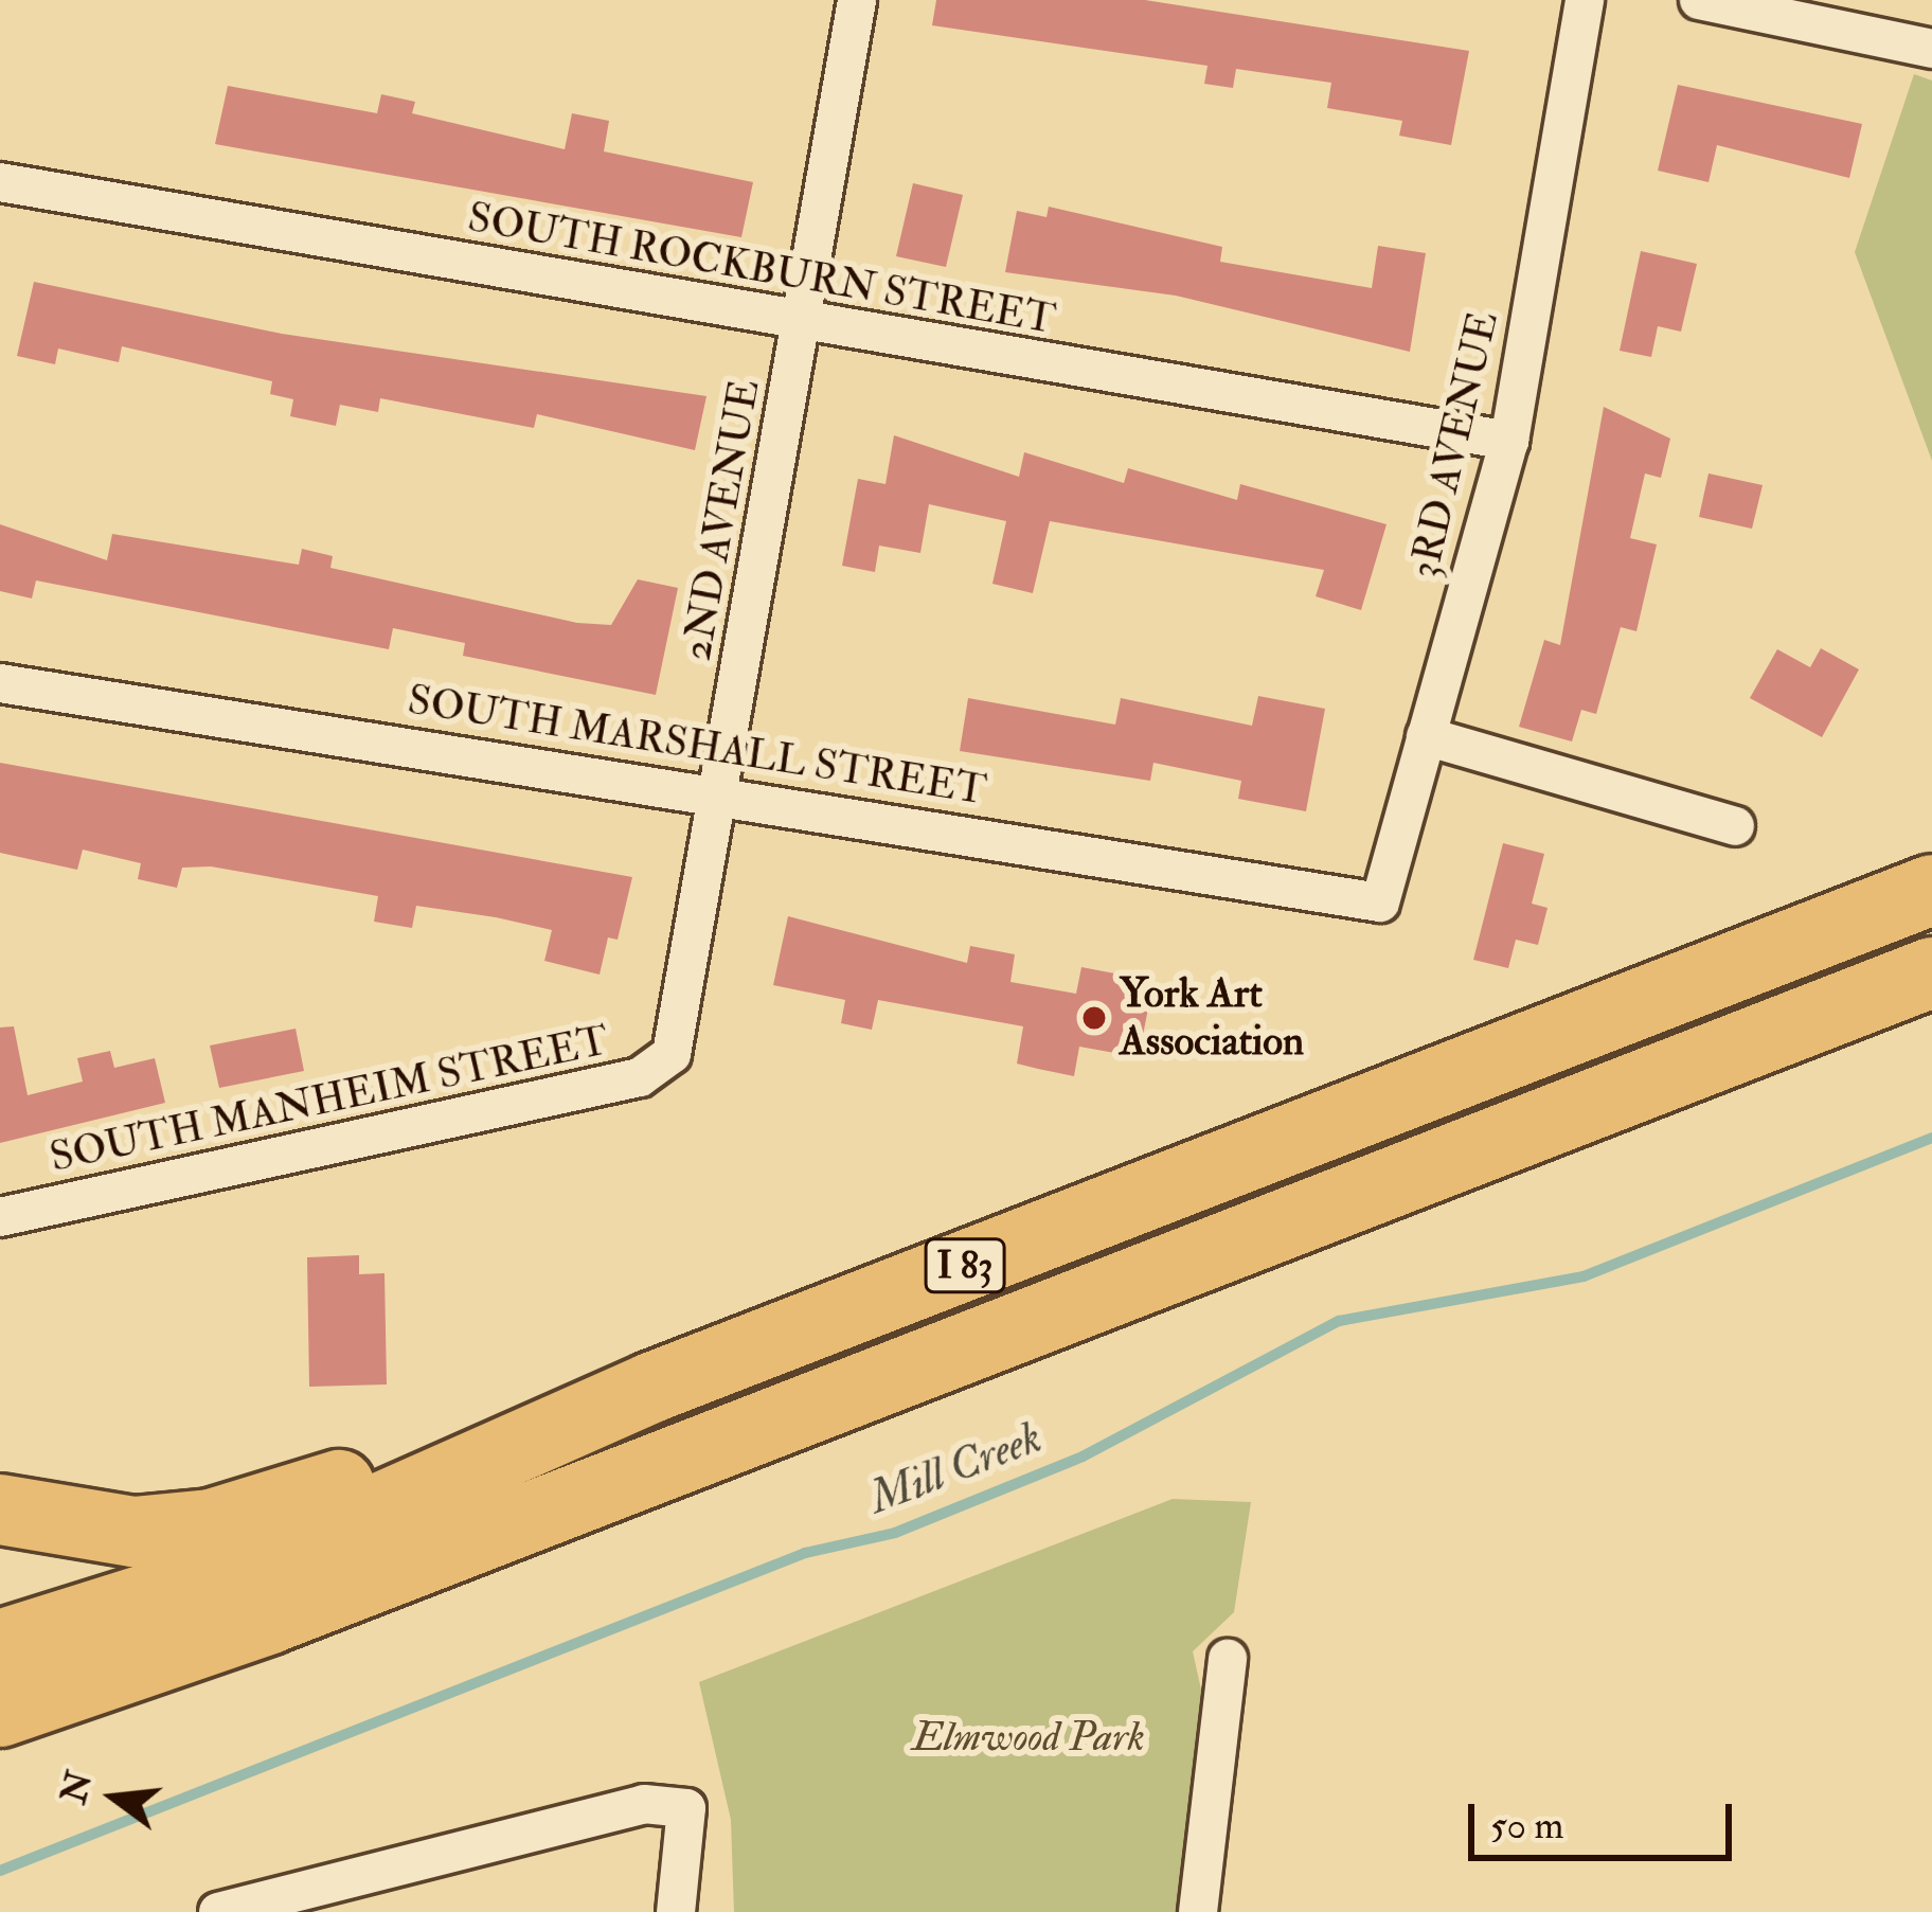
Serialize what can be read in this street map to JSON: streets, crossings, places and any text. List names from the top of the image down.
{
  "streets": {
    "highway": ["I 83"],
    "street": [
      "SOUTH ROCKBURN STREET",
      "3RD AVENUE",
      "2ND AVENUE",
      "SOUTH MARSHALL STREET",
      "SOUTH MANHEIM STREET"
    ]
  },
  "crossings": [
    ["SOUTH ROCKBURN STREET", "3RD AVENUE"],
    ["SOUTH ROCKBURN STREET", "2ND AVENUE"],
    ["3RD AVENUE", "SOUTH MARSHALL STREET"],
    ["2ND AVENUE", "SOUTH MARSHALL STREET"],
    ["2ND AVENUE", "SOUTH MANHEIM STREET"]
  ],
  "water": ["Mill Creek"],
  "parks": ["Elmwood Park"],
  "places": ["York Art Association"],
  "scale_bar": "50 m",
  "north": "left"
}
